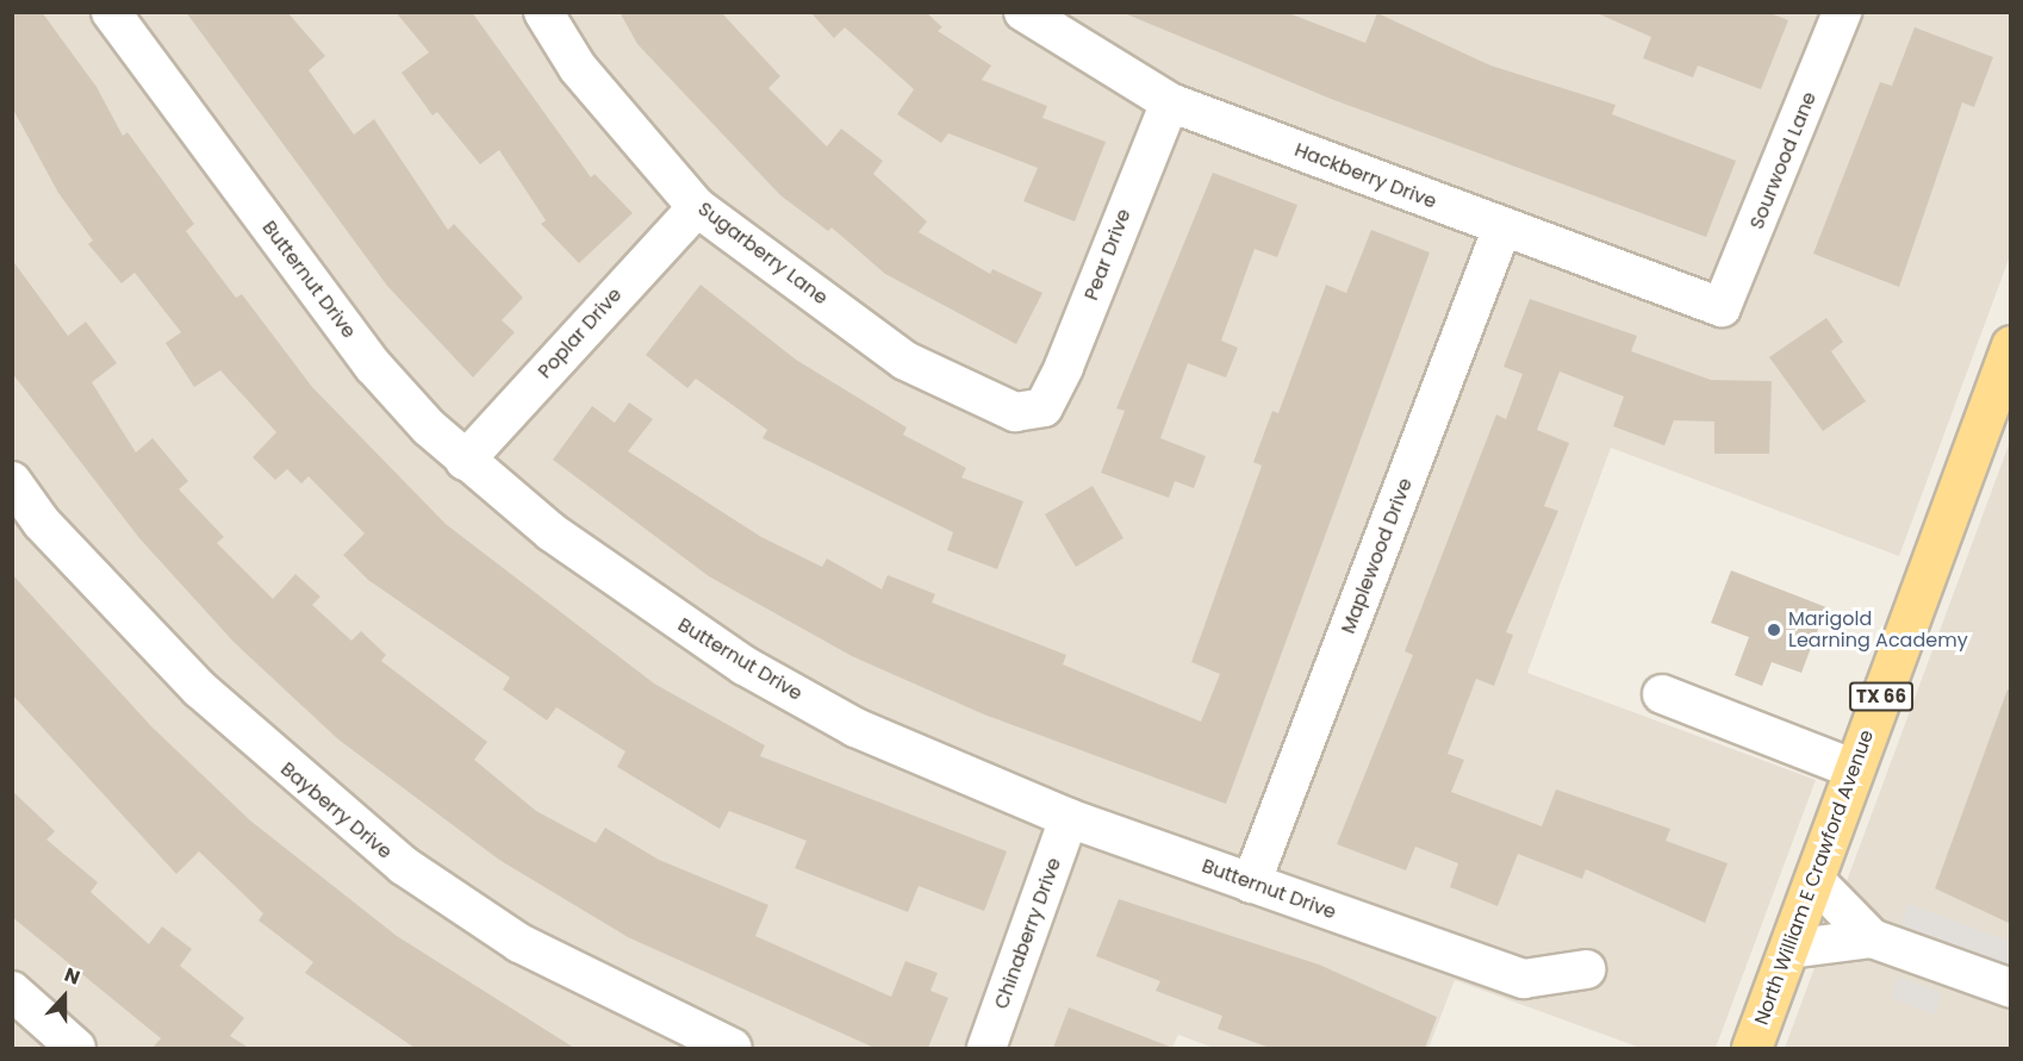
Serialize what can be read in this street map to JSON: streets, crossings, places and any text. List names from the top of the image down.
{
  "streets": {
    "main road": ["TX 66", "North William E Crawford Avenue"],
    "street": [
      "Sourwood Lane",
      "Hackberry Drive",
      "Sugarberry Lane",
      "Pear Drive",
      "Butternut Drive",
      "Poplar Drive",
      "Maplewood Drive",
      "Bayberry Drive",
      "Chinaberry Drive"
    ]
  },
  "crossings": [
    ["Sourwood Lane", "Hackberry Drive"],
    ["Hackberry Drive", "Pear Drive"],
    ["Hackberry Drive", "Maplewood Drive"],
    ["Sugarberry Lane", "Pear Drive"],
    ["Sugarberry Lane", "Poplar Drive"],
    ["Butternut Drive", "Poplar Drive"],
    ["Butternut Drive", "Maplewood Drive"],
    ["Butternut Drive", "Chinaberry Drive"]
  ],
  "places": ["Marigold Learning Academy"],
  "north": "top"
}
